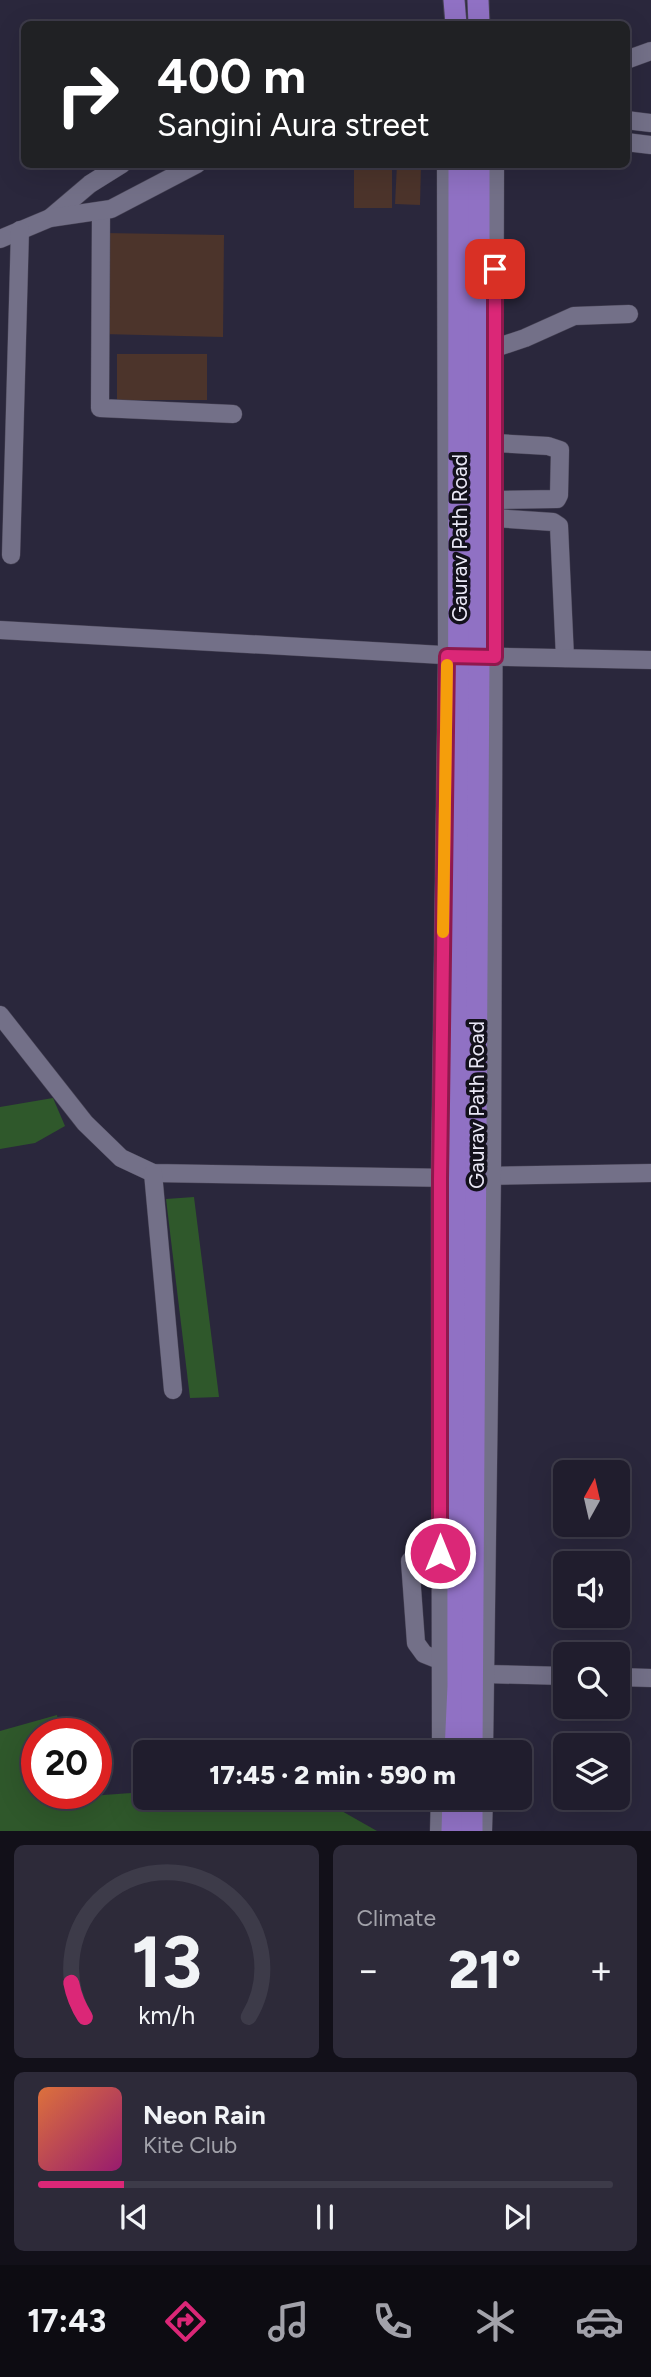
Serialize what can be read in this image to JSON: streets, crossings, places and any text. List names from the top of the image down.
{
  "streets": {
    "main road": ["Gaurav Path Road"]
  },
  "north": "top",
  "page": {
    "turn": ["400 m", "Sangini Aura street"],
    "limit": "20",
    "trip": "17:45 · 2 min · 590 m",
    "tile": "Climate",
    "heat": ["−", "21°", "+"],
    "song": ["Neon Rain", "Kite Club"],
    "tabs": "17:43",
    "gauge": ["13", "km/h"]
  }
}
